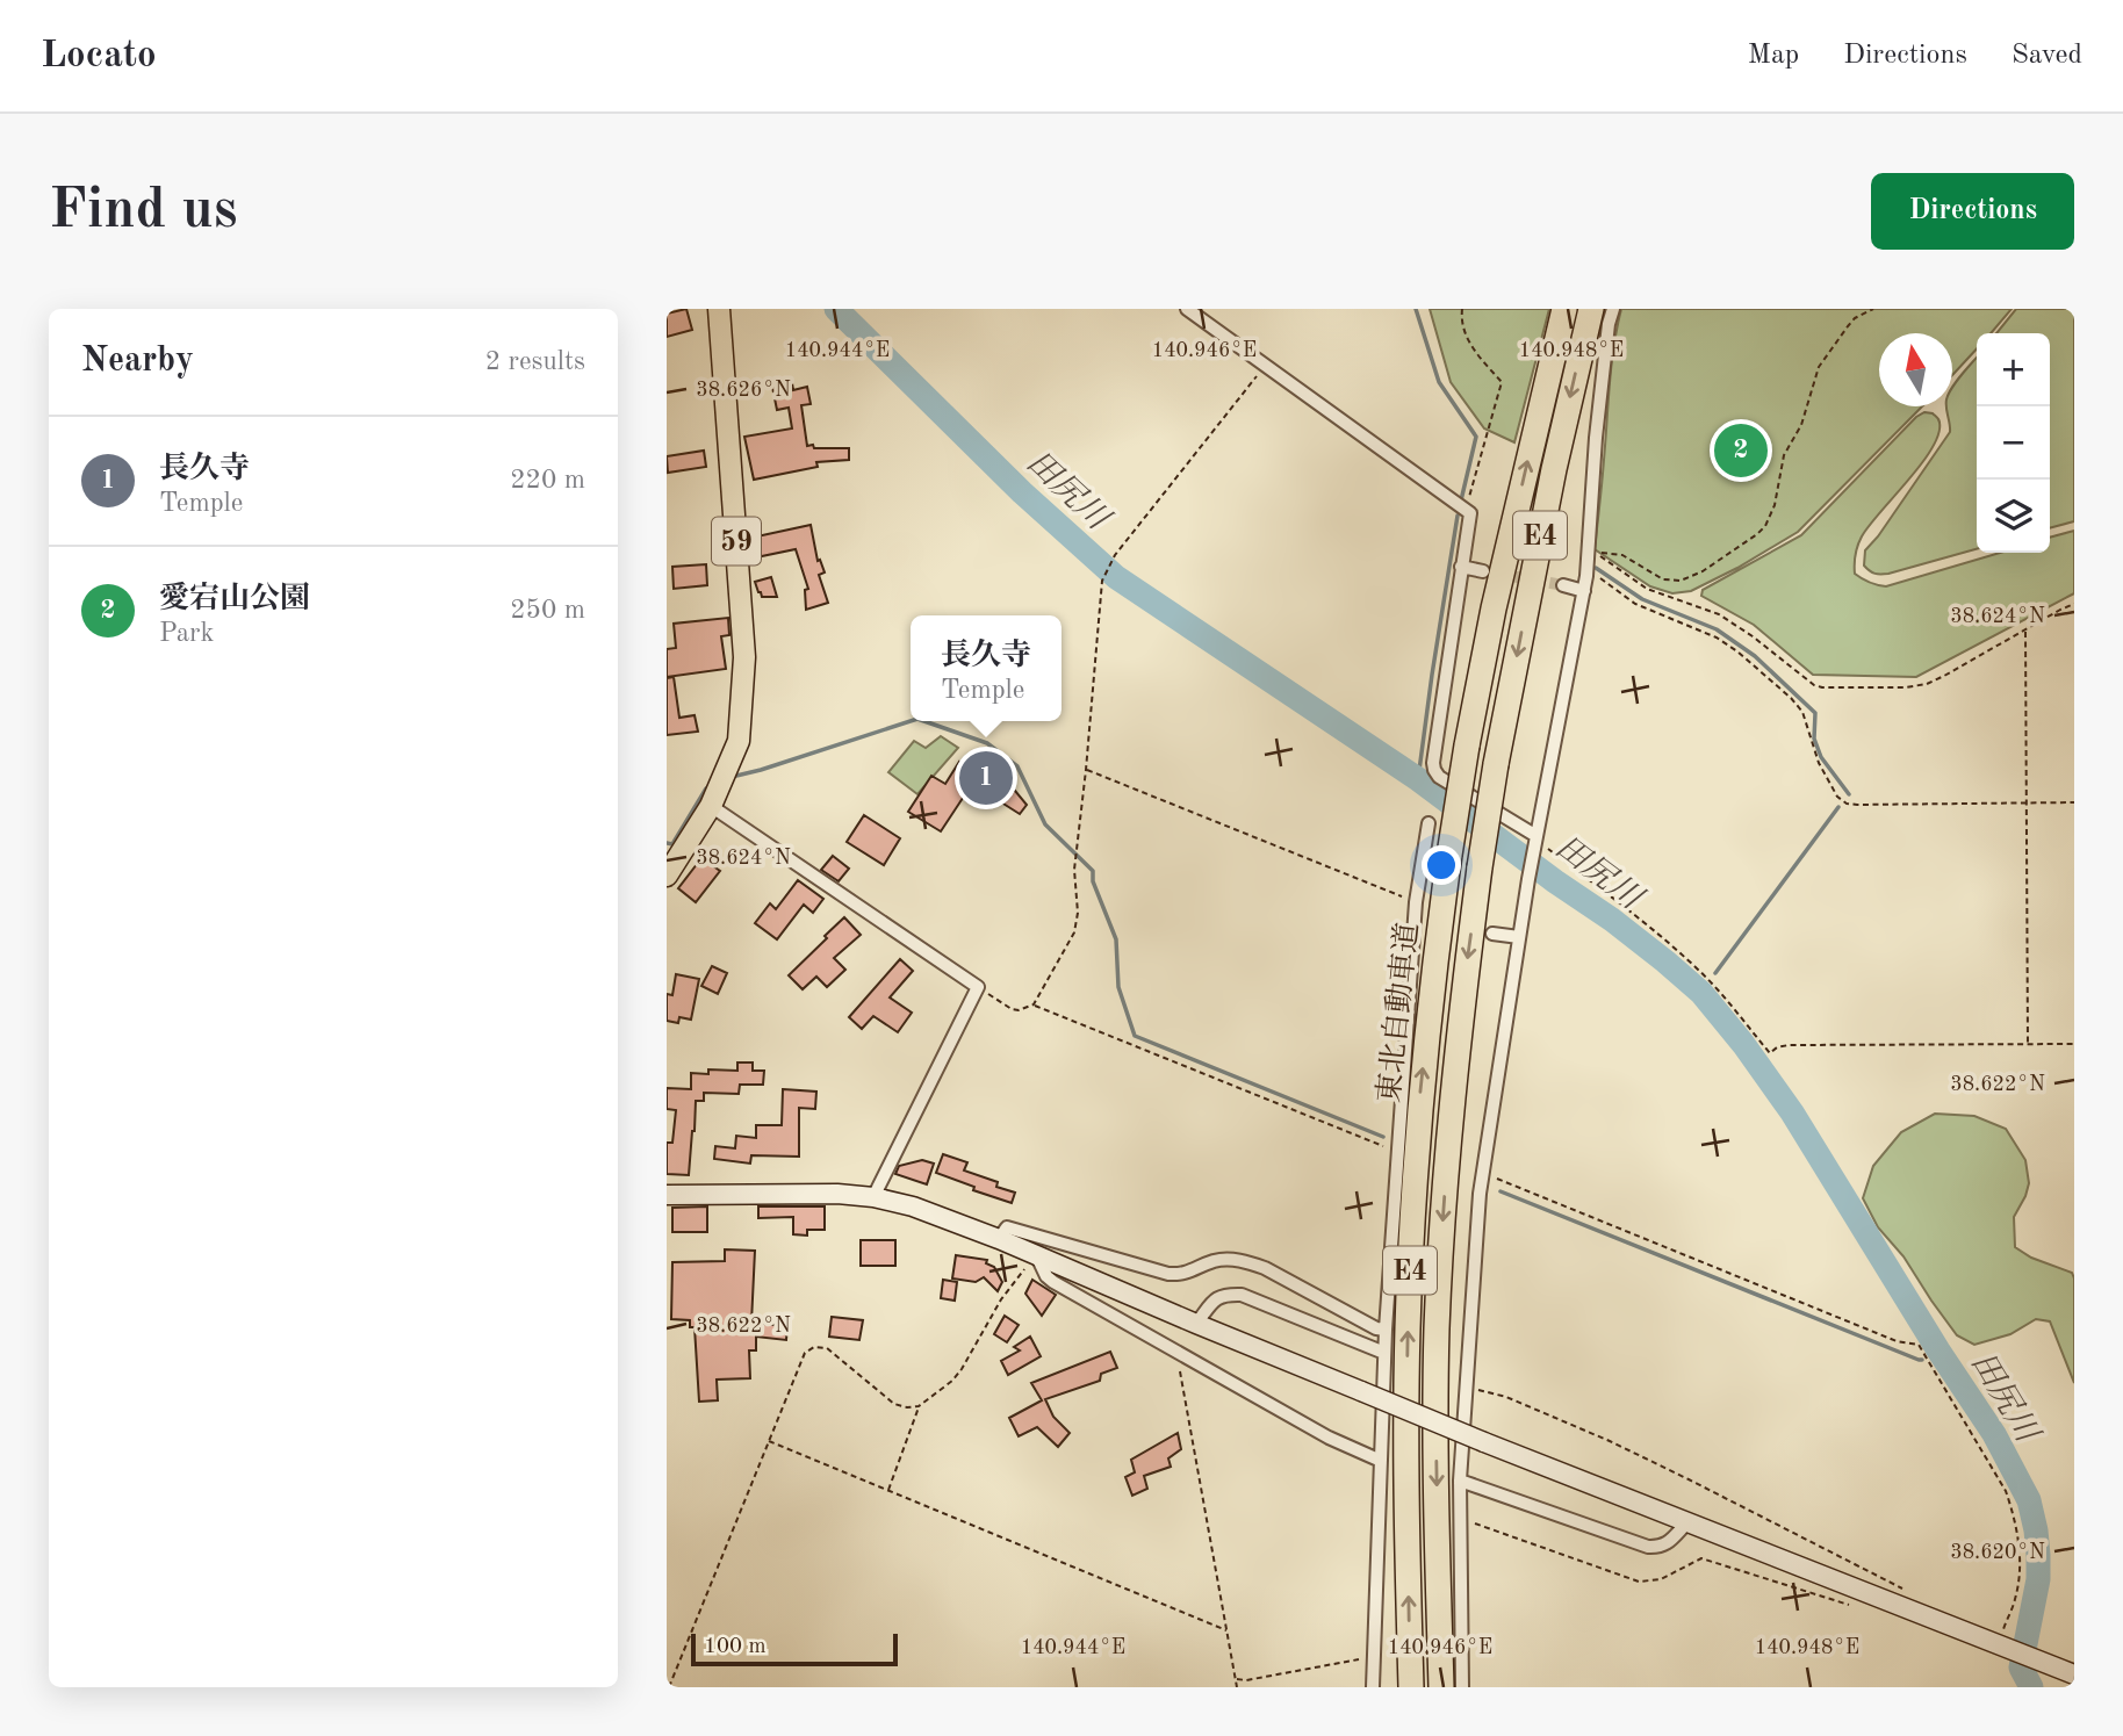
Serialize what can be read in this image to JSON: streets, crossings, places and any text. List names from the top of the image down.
{
  "streets": {
    "highway": ["E4", "東北自動車道"],
    "main road": ["59"]
  },
  "water": ["田尻川"],
  "scale_bar": "100 m",
  "north": "top",
  "page": {
    "header": "Locato",
    "nav": ["Map", "Directions", "Saved"],
    "buttons": "Directions",
    "title": "Find us",
    "heading": ["Nearby", "2 results"],
    "map_buttons": ["+", "−"],
    "list": [
      {
        "mark": "1",
        "name": "長久寺",
        "note": "Temple",
        "value": "220 m"
      },
      {
        "mark": "2",
        "name": "愛宕山公園",
        "note": "Park",
        "value": "250 m"
      }
    ],
    "pins": ["2", "1"],
    "popup": ["長久寺", "Temple"],
    "scale": "100 m"
  },
  "coordinates": [
    "140.944°E",
    "140.946°E",
    "140.948°E",
    "38.626°N",
    "38.624°N",
    "38.622°N",
    "38.620°N"
  ]
}
